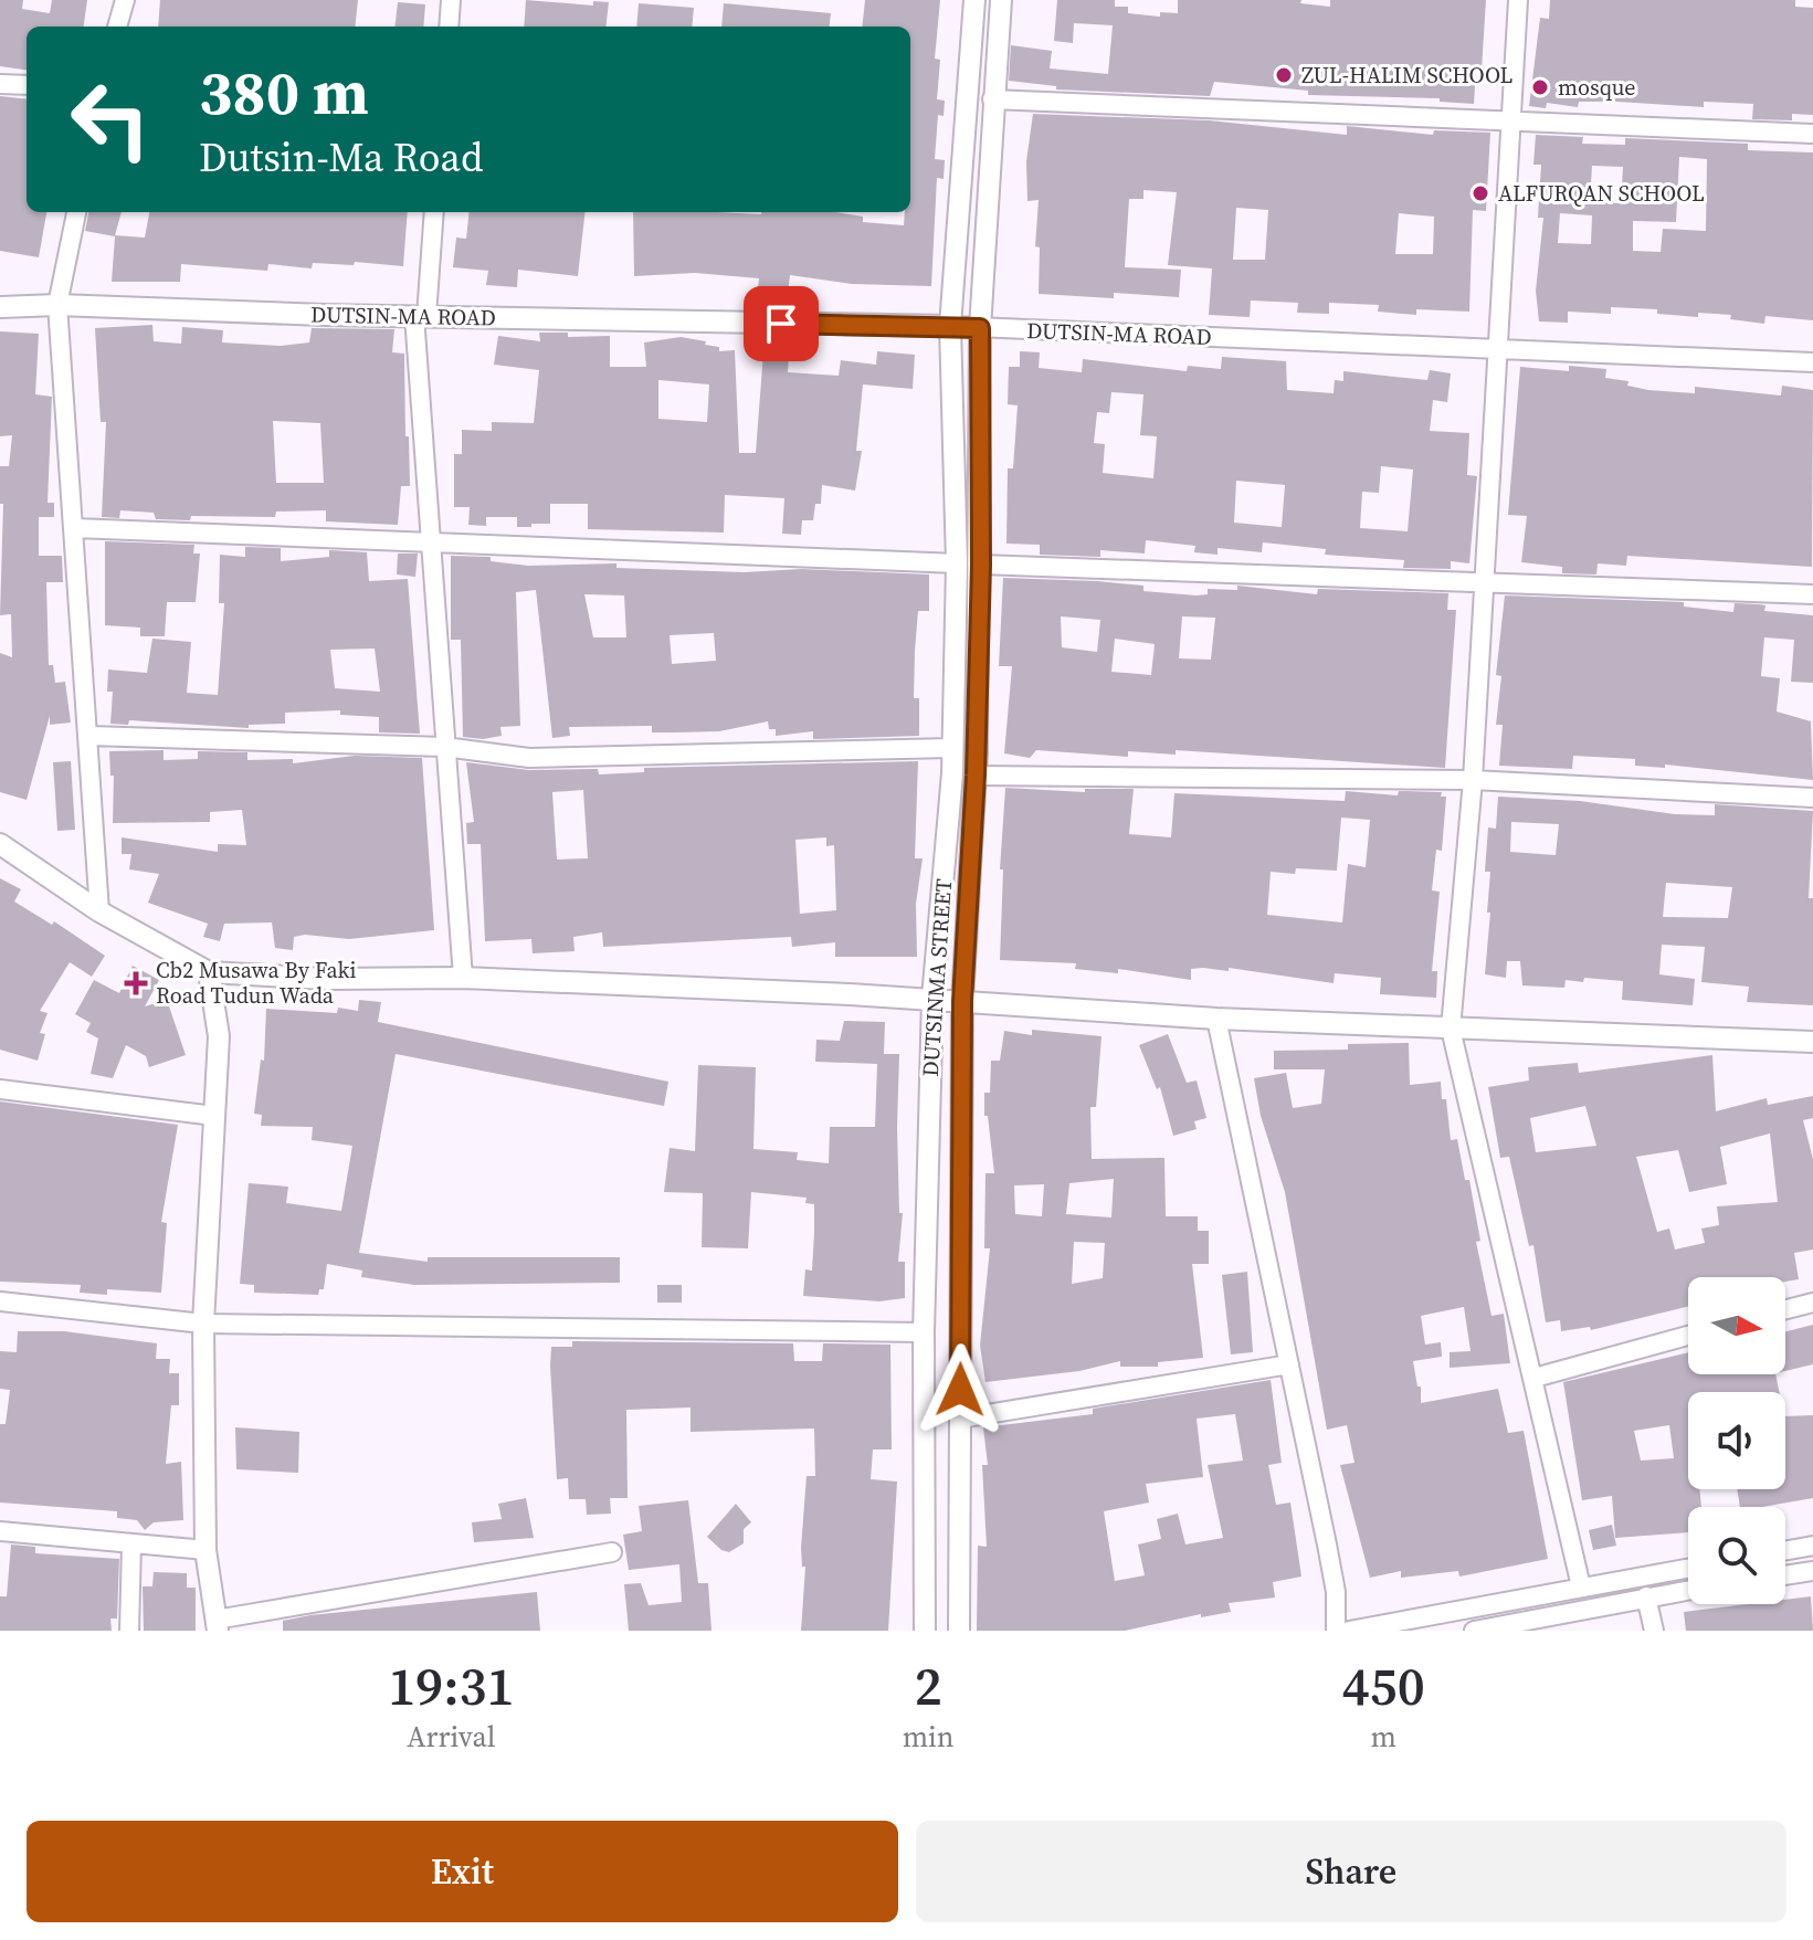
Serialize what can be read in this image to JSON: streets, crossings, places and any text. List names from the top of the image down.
{
  "streets": {
    "street": ["DUTSIN-MA ROAD", "DUTSINMA STREET"]
  },
  "crossings": [
    ["DUTSIN-MA ROAD", "DUTSINMA STREET"]
  ],
  "places": {
    "other": ["ZUL-HALIM SCHOOL", "mosque", "ALFURQAN SCHOOL"],
    "health": ["Cb2 Musawa By Faki Road Tudun Wada"]
  },
  "north": "right",
  "page": {
    "turn": ["380 m", "Dutsin-Ma Road"],
    "eta": [
      "19:31",
      "Arrival",
      "2",
      "min",
      "450",
      "m"
    ],
    "buttons": ["Exit", "Share"]
  }
}
